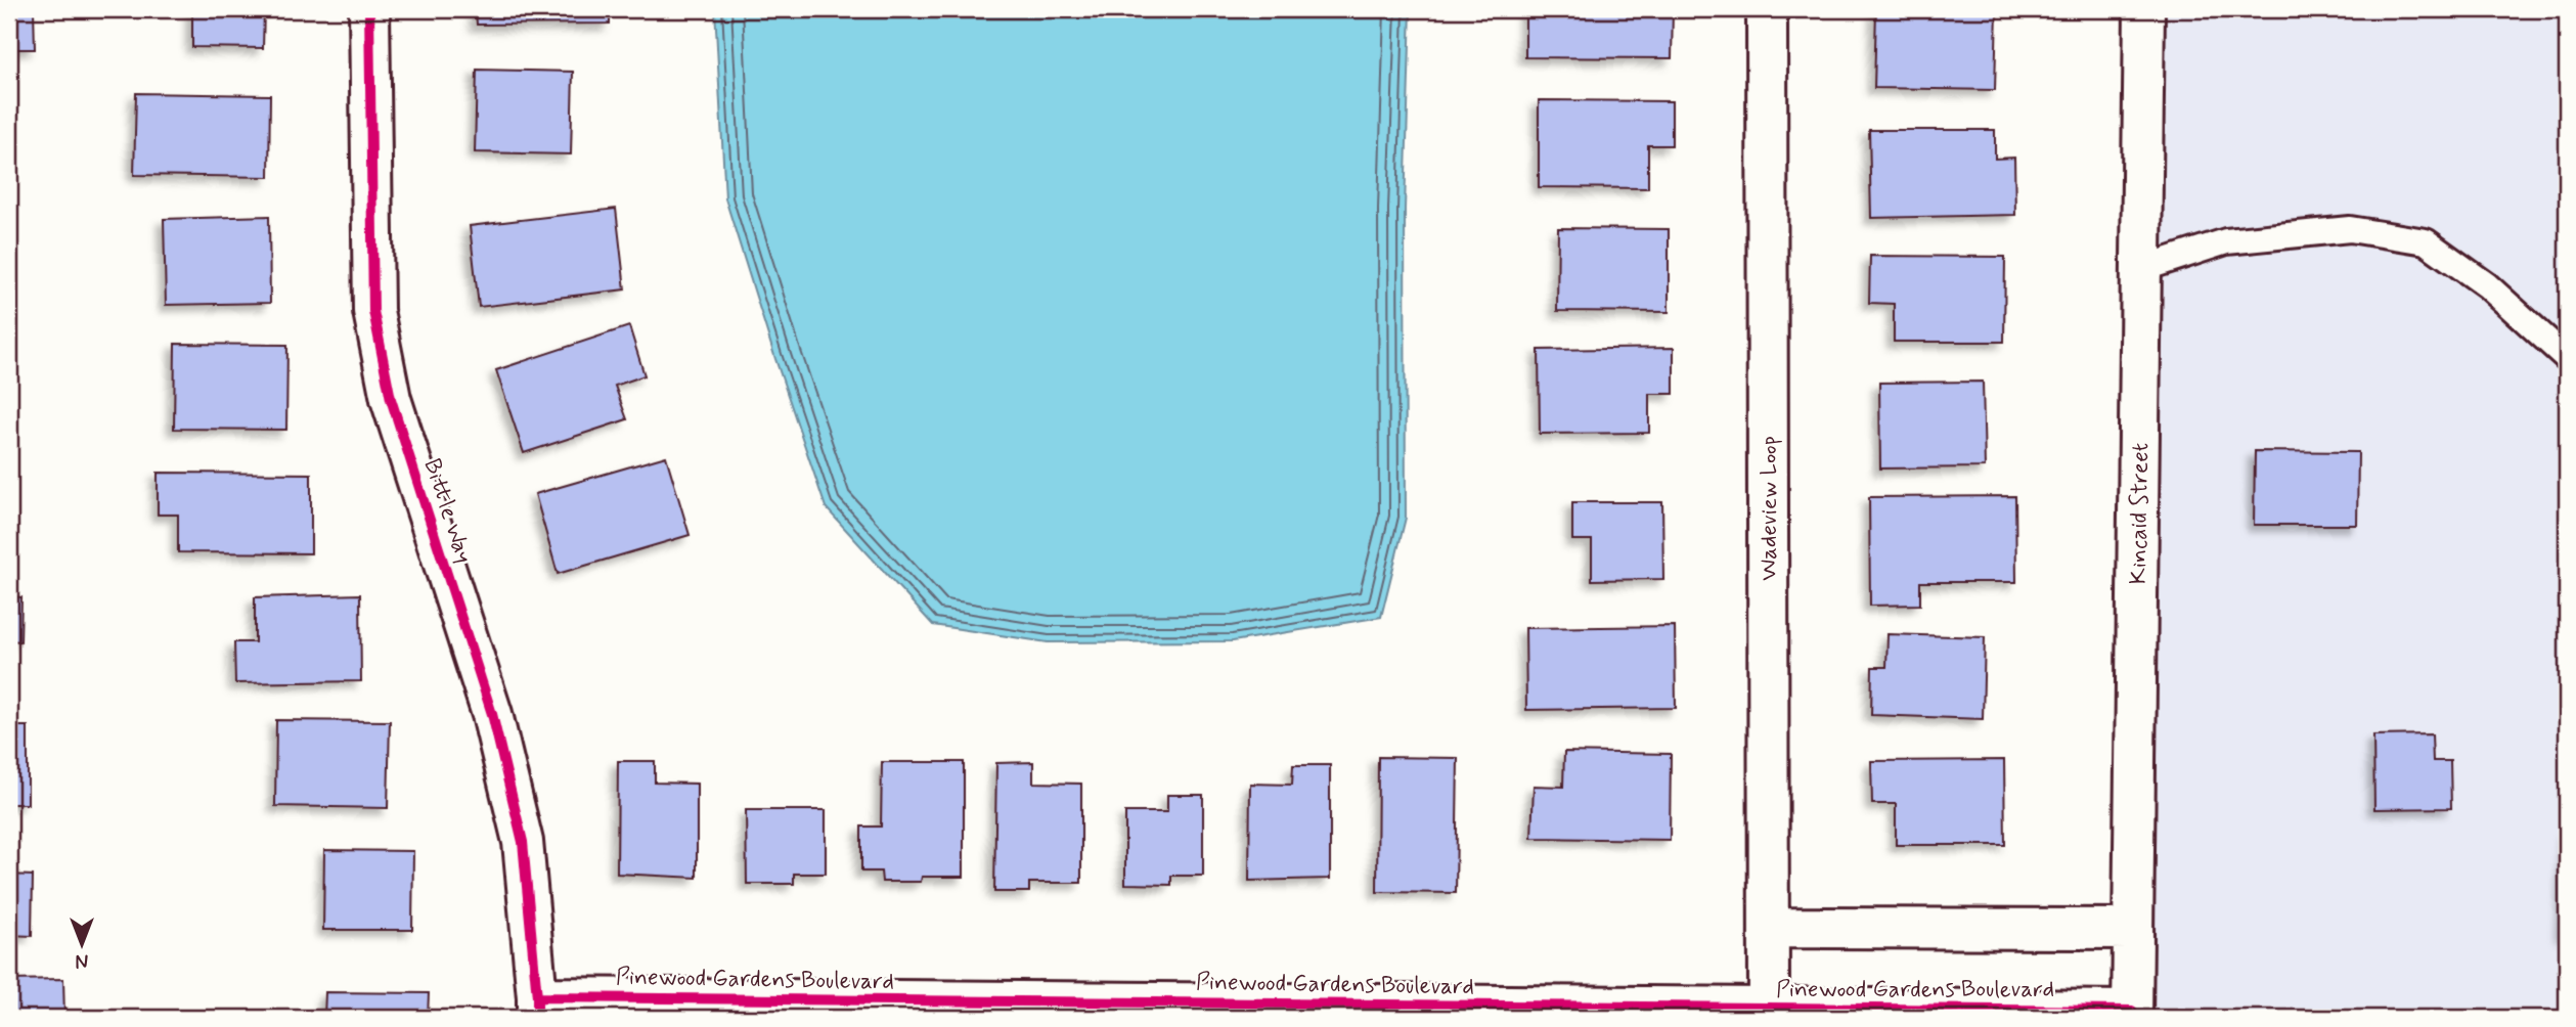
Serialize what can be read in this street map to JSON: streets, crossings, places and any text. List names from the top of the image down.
{
  "streets": {
    "street": [
      "Wadeview Loop",
      "Bittle Way",
      "Kincaid Street",
      "Pinewood Gardens Boulevard"
    ]
  },
  "crossings": [
    ["Wadeview Loop", "Pinewood Gardens Boulevard"],
    ["Bittle Way", "Pinewood Gardens Boulevard"],
    ["Kincaid Street", "Pinewood Gardens Boulevard"]
  ],
  "north": "bottom"
}
